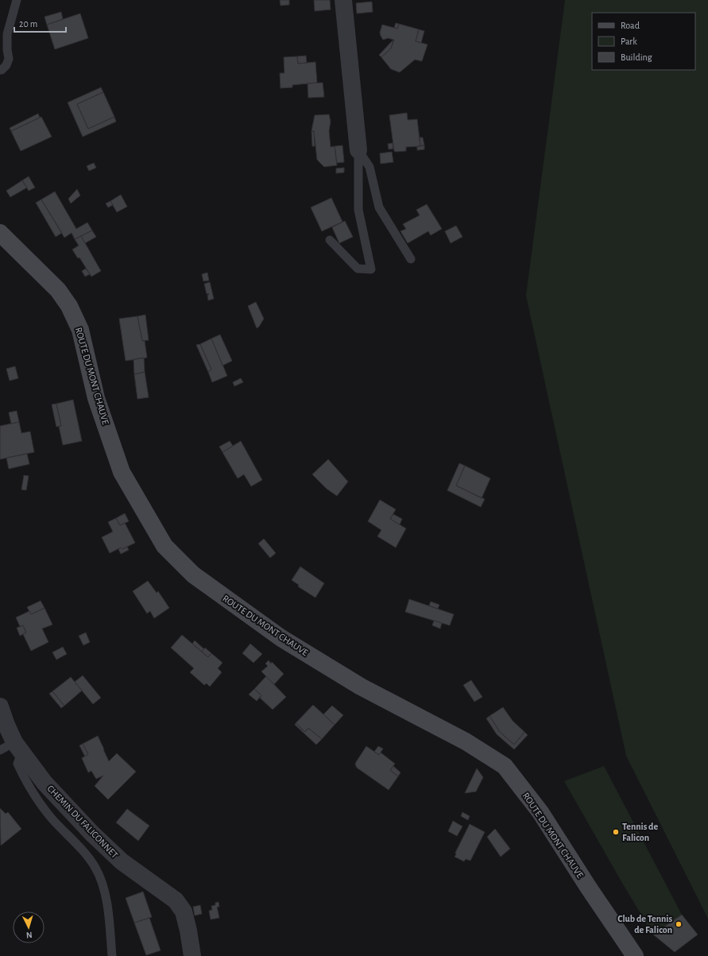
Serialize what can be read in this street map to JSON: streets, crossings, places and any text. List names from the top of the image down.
{
  "streets": {
    "street": ["ROUTE DU MONT CHAUVE", "CHEMIN DU FALICONNET"]
  },
  "places": ["Tennis de Falicon", "Club de Tennis de Falicon"],
  "legend": ["Road", "Park", "Building"],
  "scale_bar": "20 m",
  "north": "bottom"
}
